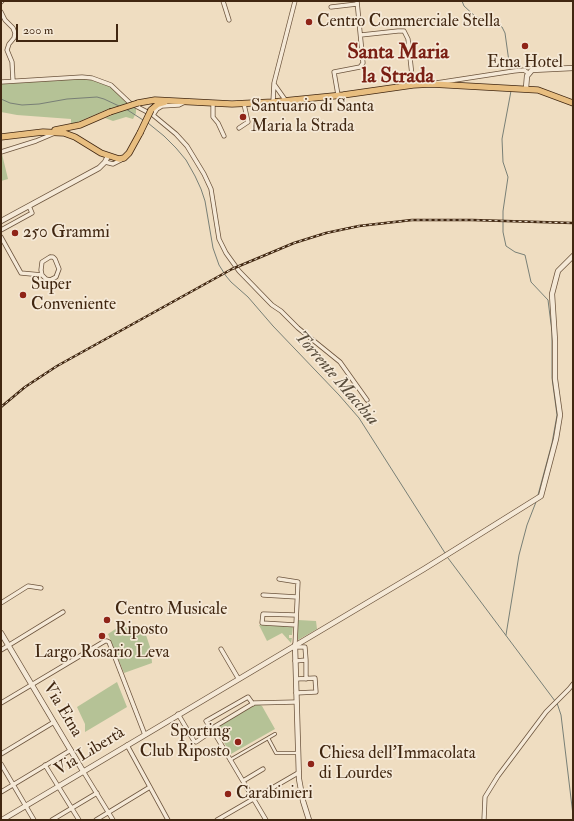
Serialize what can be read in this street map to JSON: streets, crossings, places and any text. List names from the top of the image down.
{
  "streets": {
    "street": ["Via Etna", "Via Libertà"]
  },
  "crossings": [
    ["Via Etna", "Via Libertà"]
  ],
  "districts": ["Santa Maria la Strada"],
  "water": ["Torrente Macchia"],
  "places": [
    "Centro Commerciale Stella",
    "Etna Hotel",
    "Santuario di Santa Maria la Strada",
    "250 Grammi",
    "Super Conveniente",
    "Centro Musicale Riposto",
    "Largo Rosario Leva",
    "Sporting Club Riposto",
    "Chiesa dell'Immacolata di Lourdes",
    "Carabinieri"
  ],
  "scale_bar": "200 m"
}
